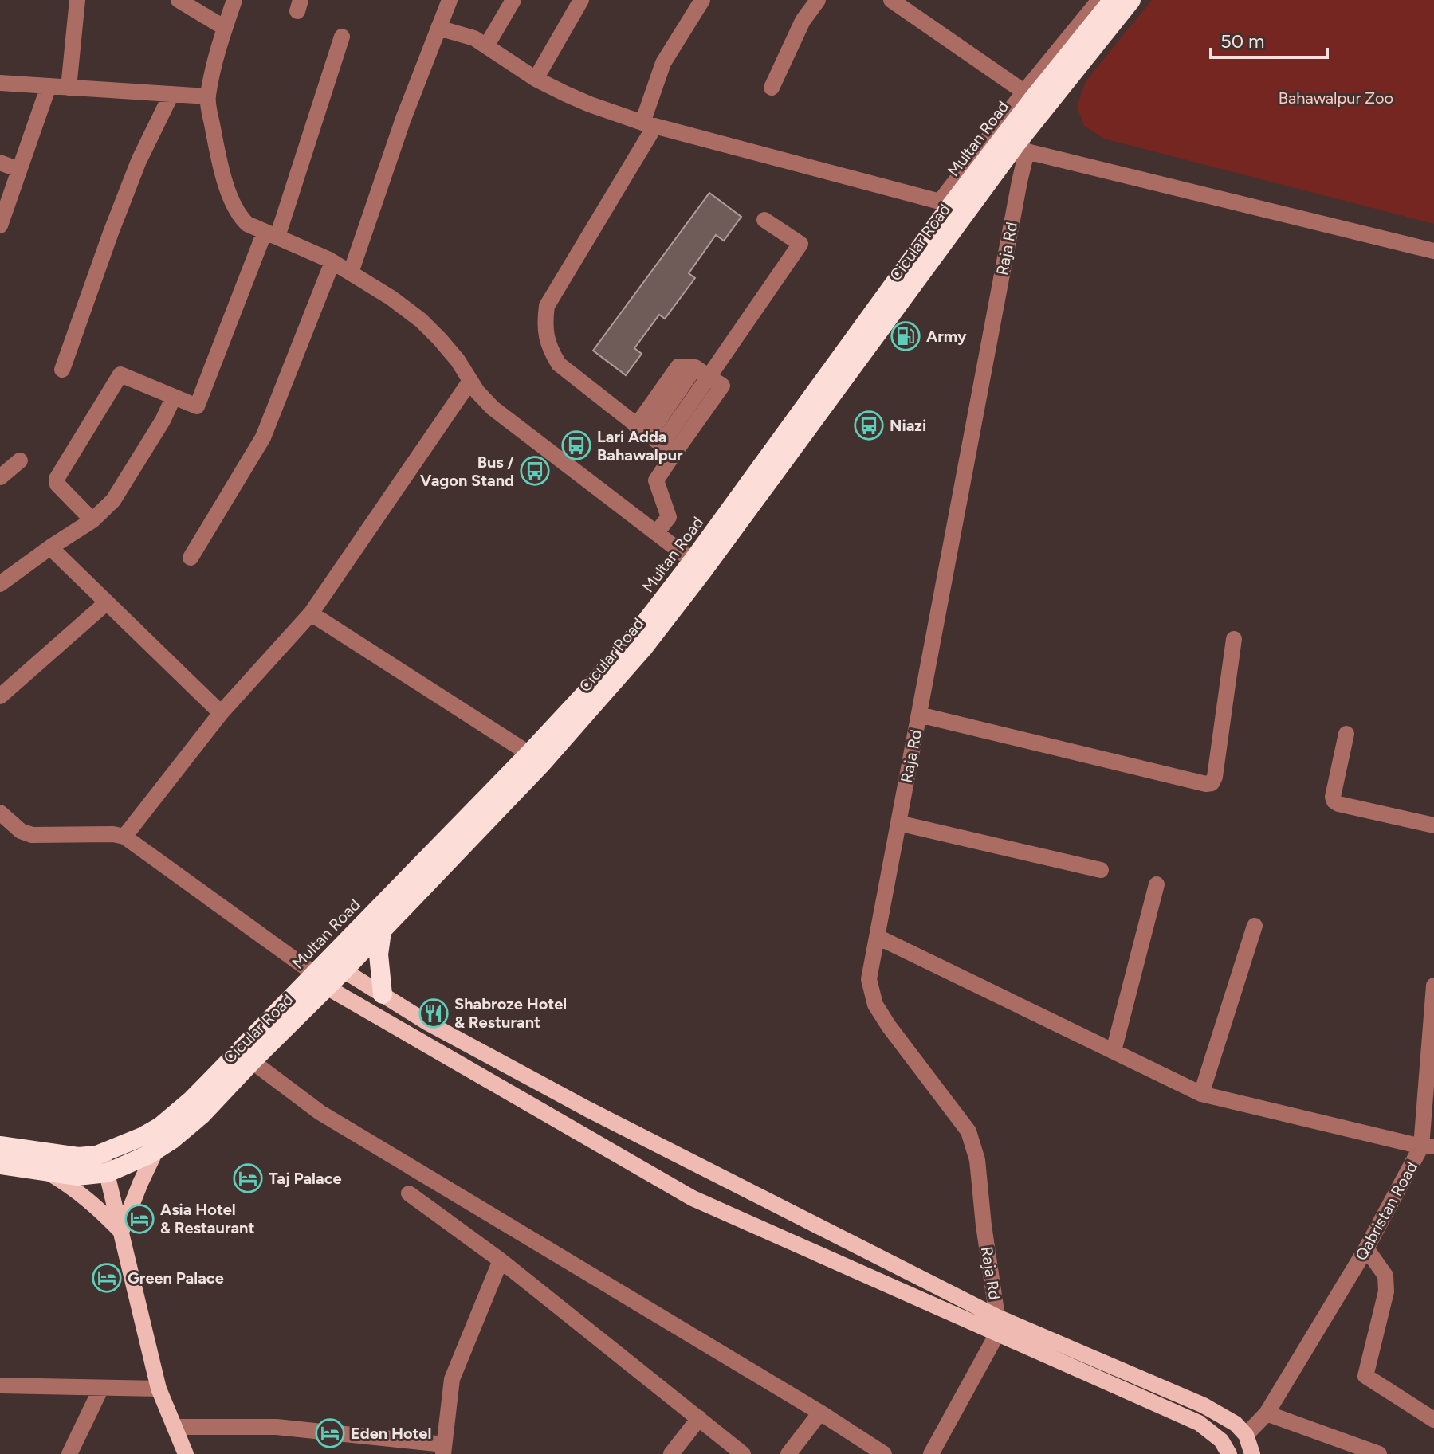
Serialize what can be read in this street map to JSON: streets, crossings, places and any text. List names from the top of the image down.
{
  "streets": {
    "highway": ["Multan Road", "Cicular Road"],
    "street": ["Raja Rd", "Qabristan Road"]
  },
  "crossings": [
    ["Multan Road", "Cicular Road"],
    ["Multan Road", "Raja Rd"],
    ["Cicular Road", "Raja Rd"]
  ],
  "parks": ["Bahawalpur Zoo"],
  "places": {
    "fuel station": ["Army"],
    "bus stop": ["Niazi", "Lari Adda Bahawalpur", "Bus / Vagon Stand"],
    "restaurant": ["Shabroze Hotel & Resturant"],
    "hotel": [
      "Taj Palace",
      "Asia Hotel & Restaurant",
      "Green Palace",
      "Eden Hotel"
    ]
  },
  "scale_bar": "50 m"
}
